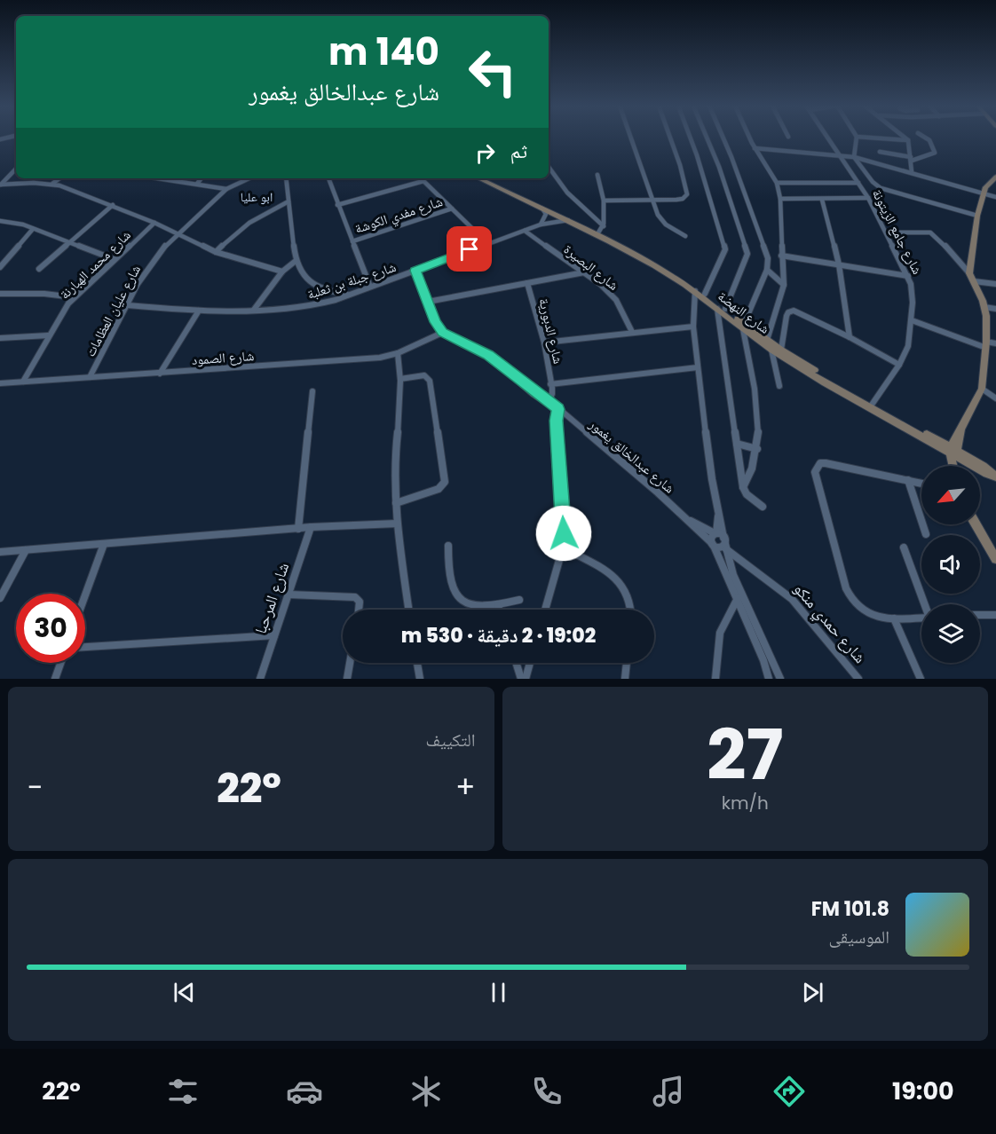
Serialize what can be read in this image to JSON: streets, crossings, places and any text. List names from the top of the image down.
{
  "streets": {
    "street": [
      "شارع مفدي الكوشة",
      "شارع جامع الزيتونة",
      "شارع محمد الهبارنة",
      "شارع البصيرة",
      "شارع جبلة بن ثعلبة",
      "شارع عليان العظامات",
      "شارع النهضة",
      "شارع الدبورية",
      "شارع الصمود",
      "شارع عبدالخالق يغمور",
      "شارع المرحبا",
      "شارع حمدي منكو"
    ]
  },
  "crossings": [
    ["شارع جامع الزيتونة", "شارع النهضة"],
    ["شارع محمد الهبارنة", "شارع الصمود"],
    ["شارع البصيرة", "شارع جبلة بن ثعلبة"],
    ["شارع جبلة بن ثعلبة", "شارع عليان العظامات"],
    ["شارع جبلة بن ثعلبة", "شارع النهضة"],
    ["شارع عليان العظامات", "شارع الصمود"],
    ["شارع الدبورية", "شارع عبدالخالق يغمور"],
    ["شارع الصمود", "شارع عبدالخالق يغمور"],
    ["شارع عبدالخالق يغمور", "شارع حمدي منكو"]
  ],
  "districts": ["ابو عليا"],
  "north": "bottom left",
  "page": {
    "turn": ["140 m", "شارع عبدالخالق يغمور"],
    "then": "ثم",
    "limit": "30",
    "trip": "19:02 · 2 دقيقة · 530 m",
    "tile": [
      ["27", "km/h"],
      "التكييف"
    ],
    "heat": ["−", "22°", "+"],
    "song": ["101.8 FM", "الموسيقى"],
    "tabs": ["19:00", "22°"]
  }
}
